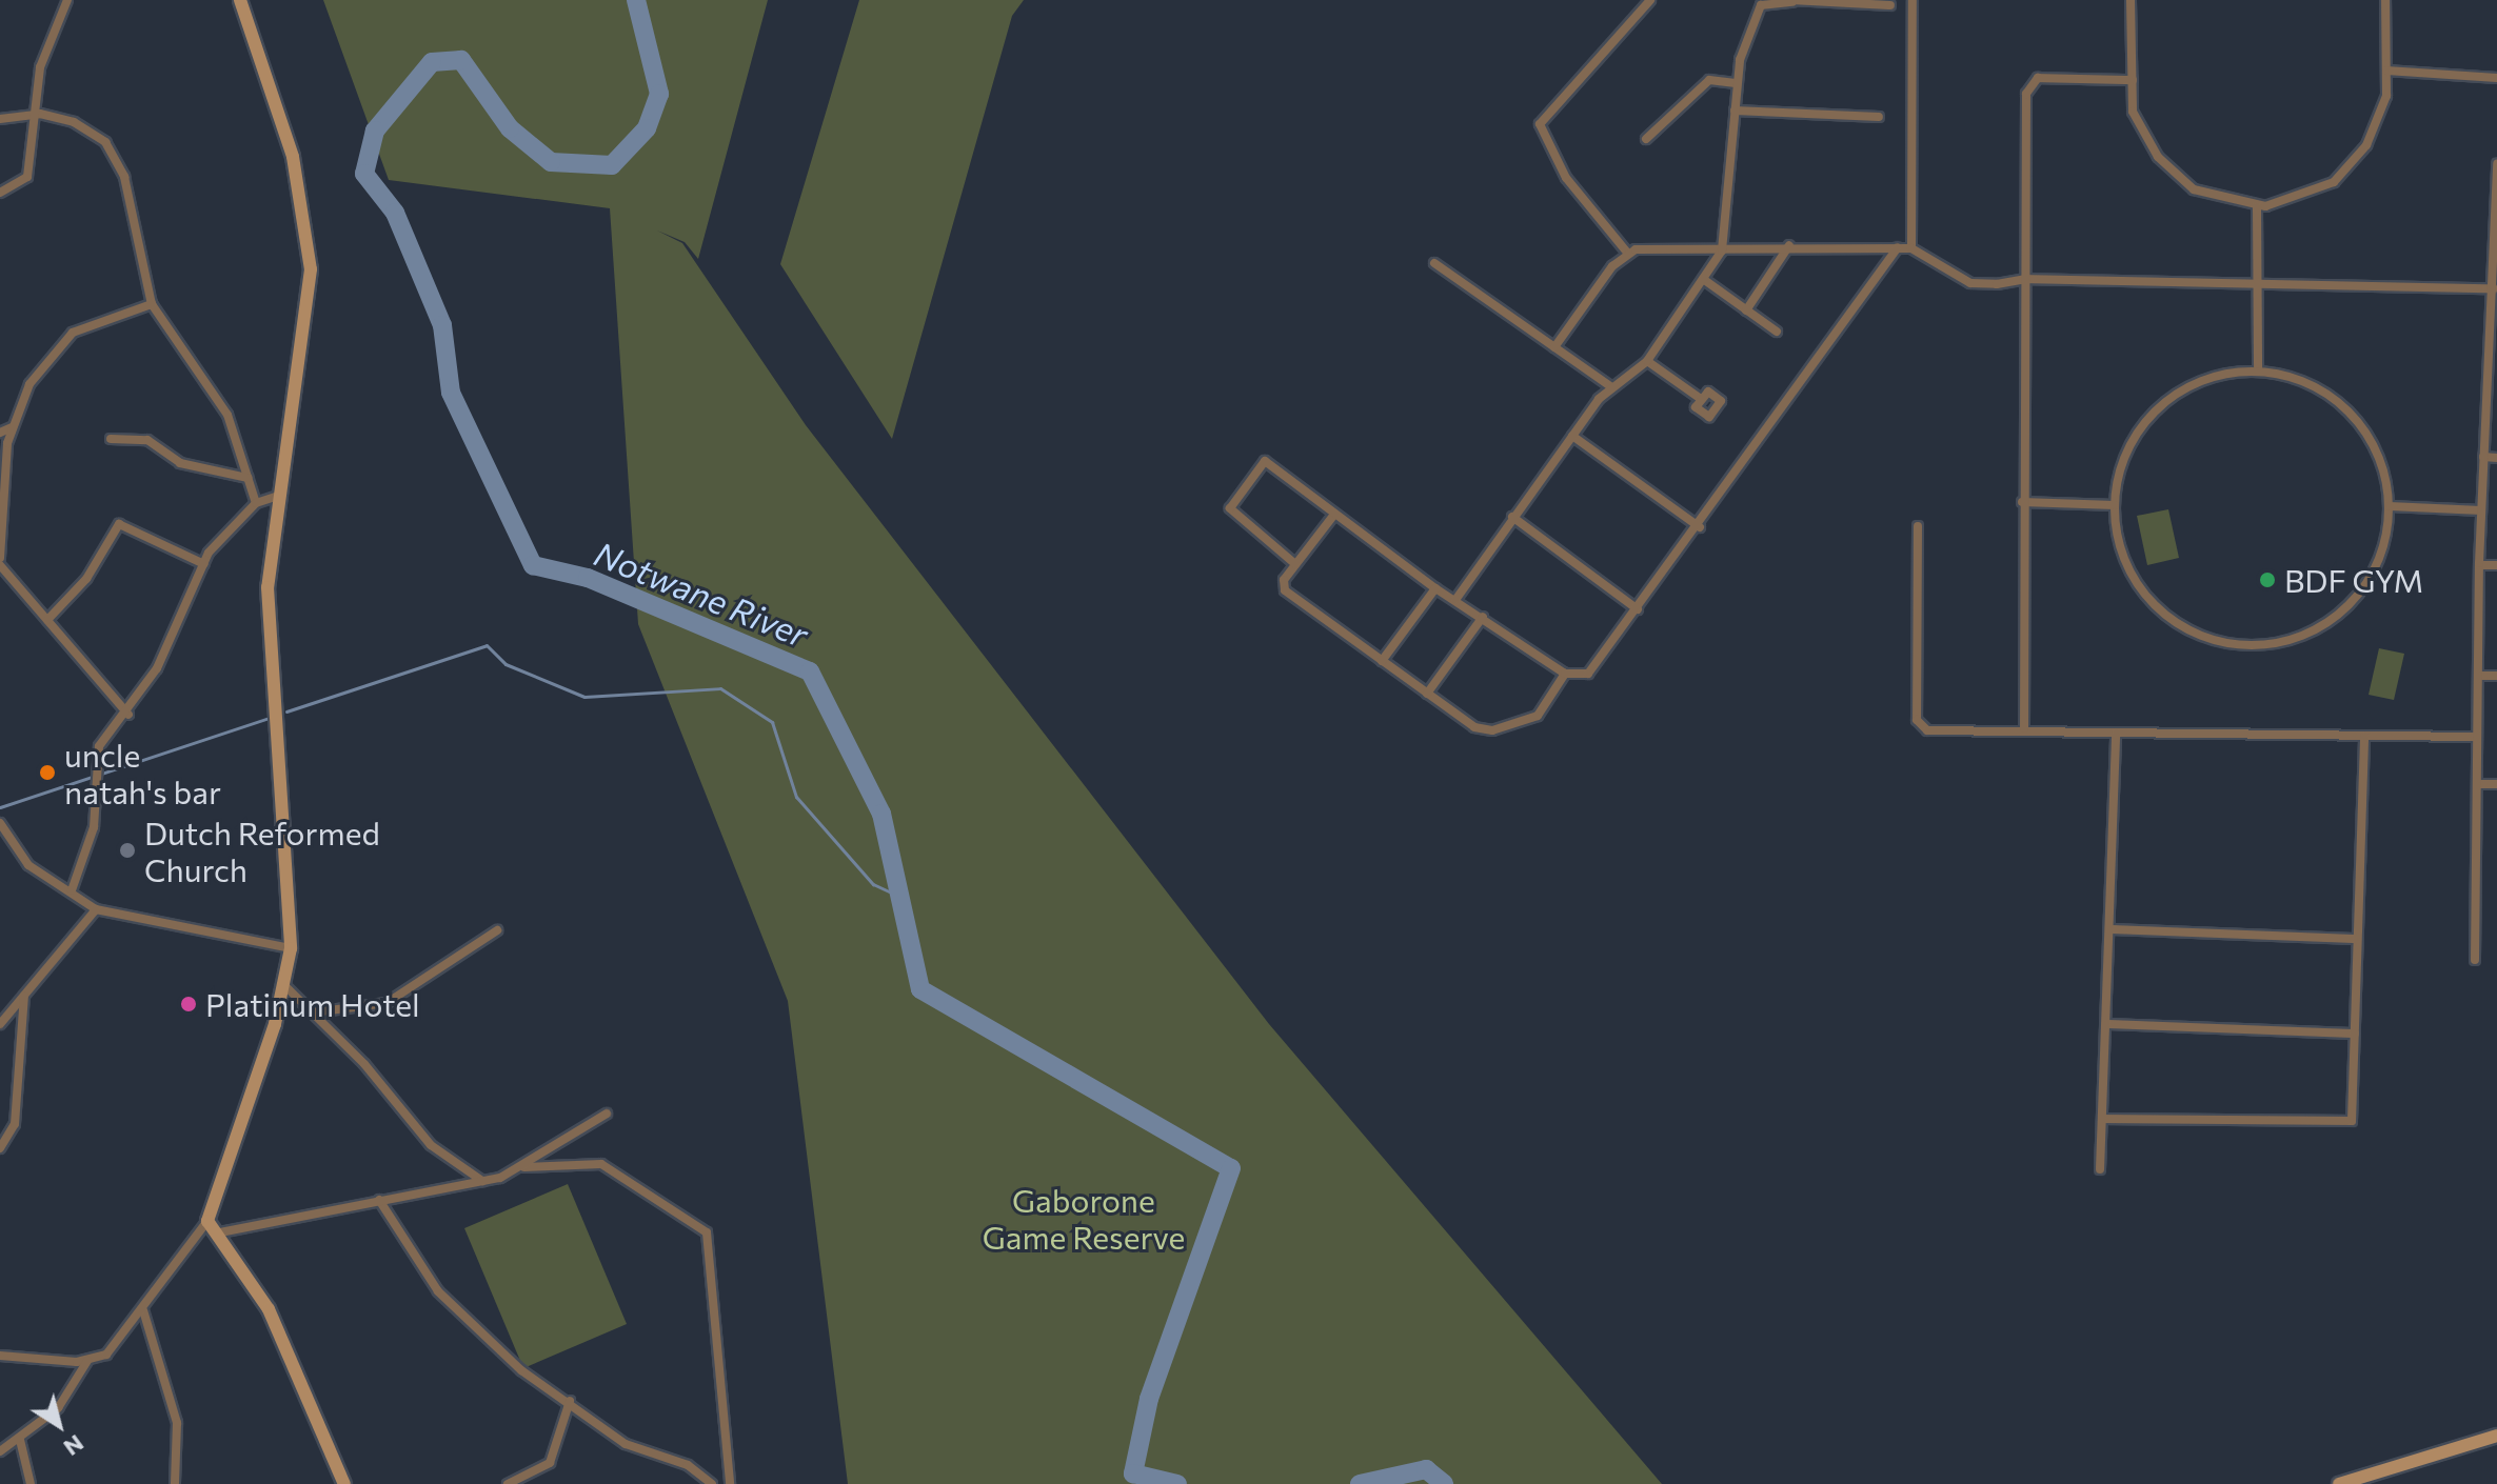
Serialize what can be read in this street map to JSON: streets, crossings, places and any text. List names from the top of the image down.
{
  "water": ["Notwane River"],
  "parks": ["Gaborone Game Reserve"],
  "places": [
    "BDF GYM",
    "uncle natah's bar",
    "Dutch Reformed Church",
    "Platinum Hotel"
  ],
  "north": "bottom right"
}
